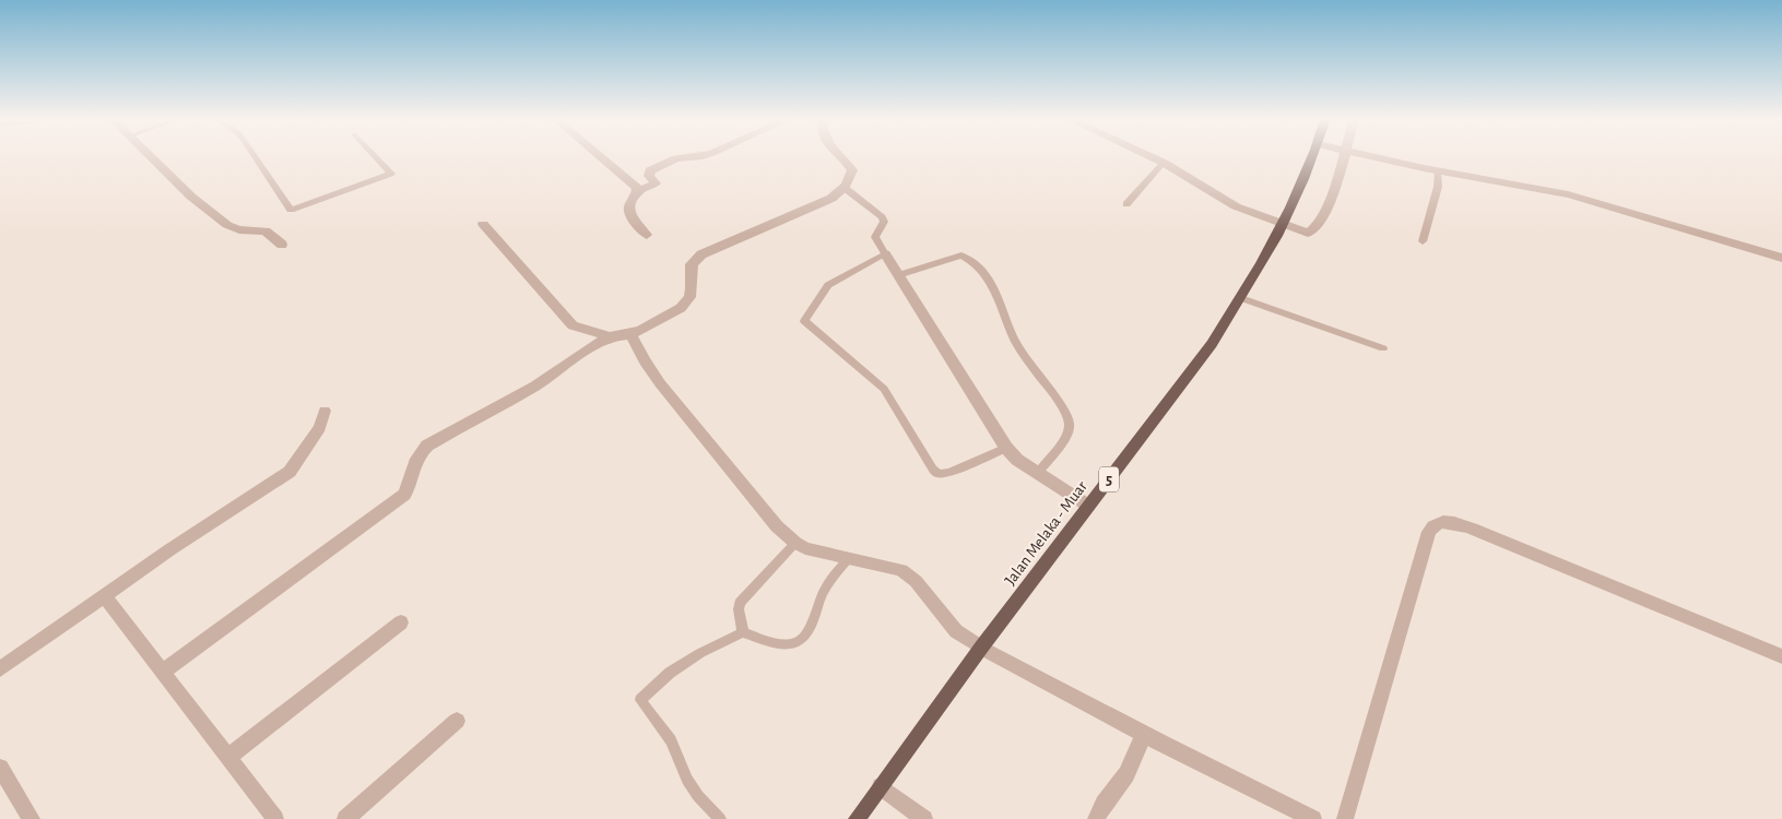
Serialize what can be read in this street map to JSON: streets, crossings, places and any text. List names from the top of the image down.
{
  "streets": {
    "main road": ["5", "Jalan Melaka - Muar"]
  }
}
